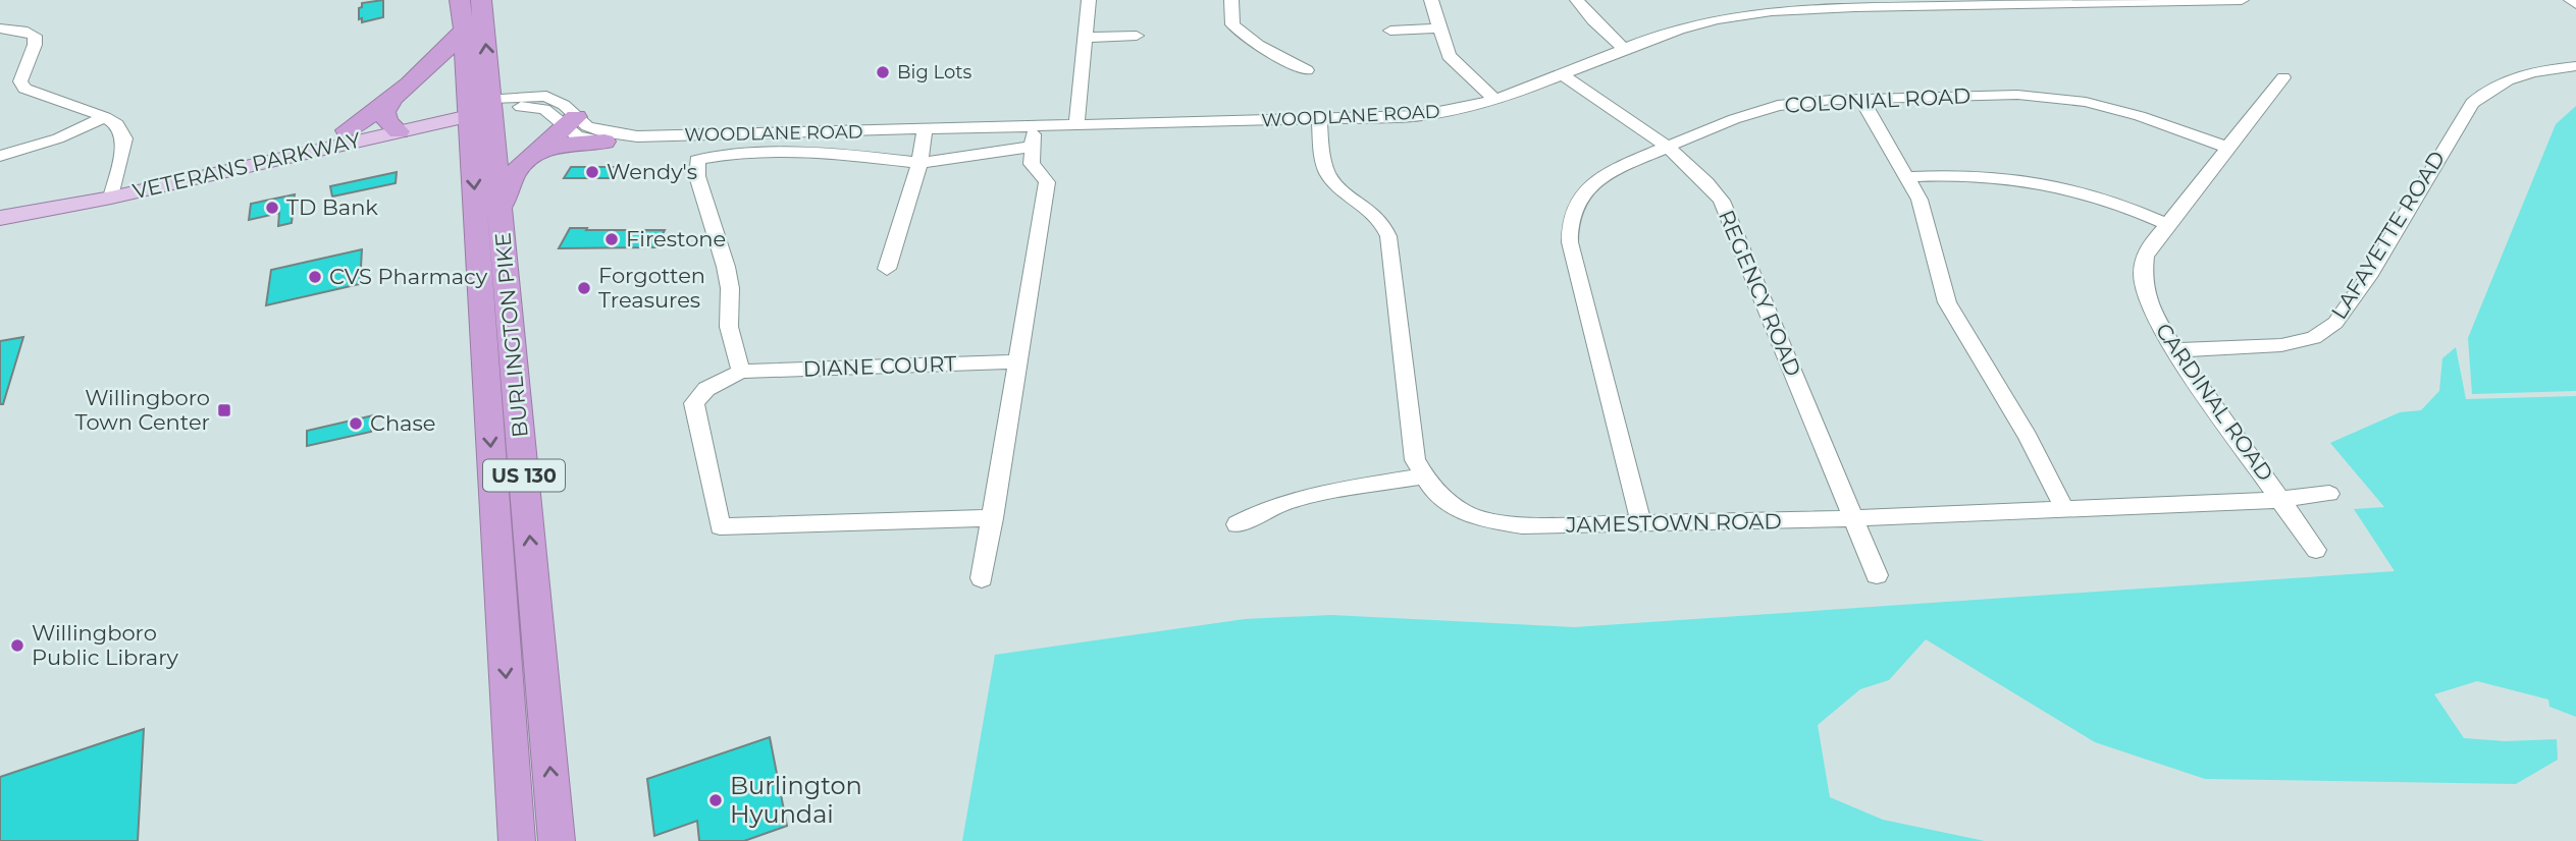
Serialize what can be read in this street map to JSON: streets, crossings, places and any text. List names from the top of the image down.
{
  "streets": {
    "highway": ["BURLINGTON PIKE", "US 130"],
    "main road": ["VETERANS PARKWAY"],
    "street": [
      "COLONIAL ROAD",
      "WOODLANE ROAD",
      "LAFAYETTE ROAD",
      "REGENCY ROAD",
      "DIANE COURT",
      "CARDINAL ROAD",
      "JAMESTOWN ROAD"
    ]
  },
  "crossings": [
    ["COLONIAL ROAD", "REGENCY ROAD"],
    ["COLONIAL ROAD", "CARDINAL ROAD"],
    ["COLONIAL ROAD", "JAMESTOWN ROAD"],
    ["WOODLANE ROAD", "VETERANS PARKWAY"],
    ["WOODLANE ROAD", "REGENCY ROAD"],
    ["WOODLANE ROAD", "BURLINGTON PIKE"],
    ["WOODLANE ROAD", "JAMESTOWN ROAD"],
    ["VETERANS PARKWAY", "BURLINGTON PIKE"],
    ["LAFAYETTE ROAD", "CARDINAL ROAD"],
    ["REGENCY ROAD", "JAMESTOWN ROAD"],
    ["CARDINAL ROAD", "JAMESTOWN ROAD"]
  ],
  "places": {
    "other": [
      "Big Lots",
      "Wendy's",
      "TD Bank",
      "Firestone",
      "CVS Pharmacy",
      "Forgotten Treasures",
      "Chase",
      "Willingboro Public Library",
      "Burlington Hyundai"
    ],
    "transit": ["Willingboro Town Center"]
  }
}
